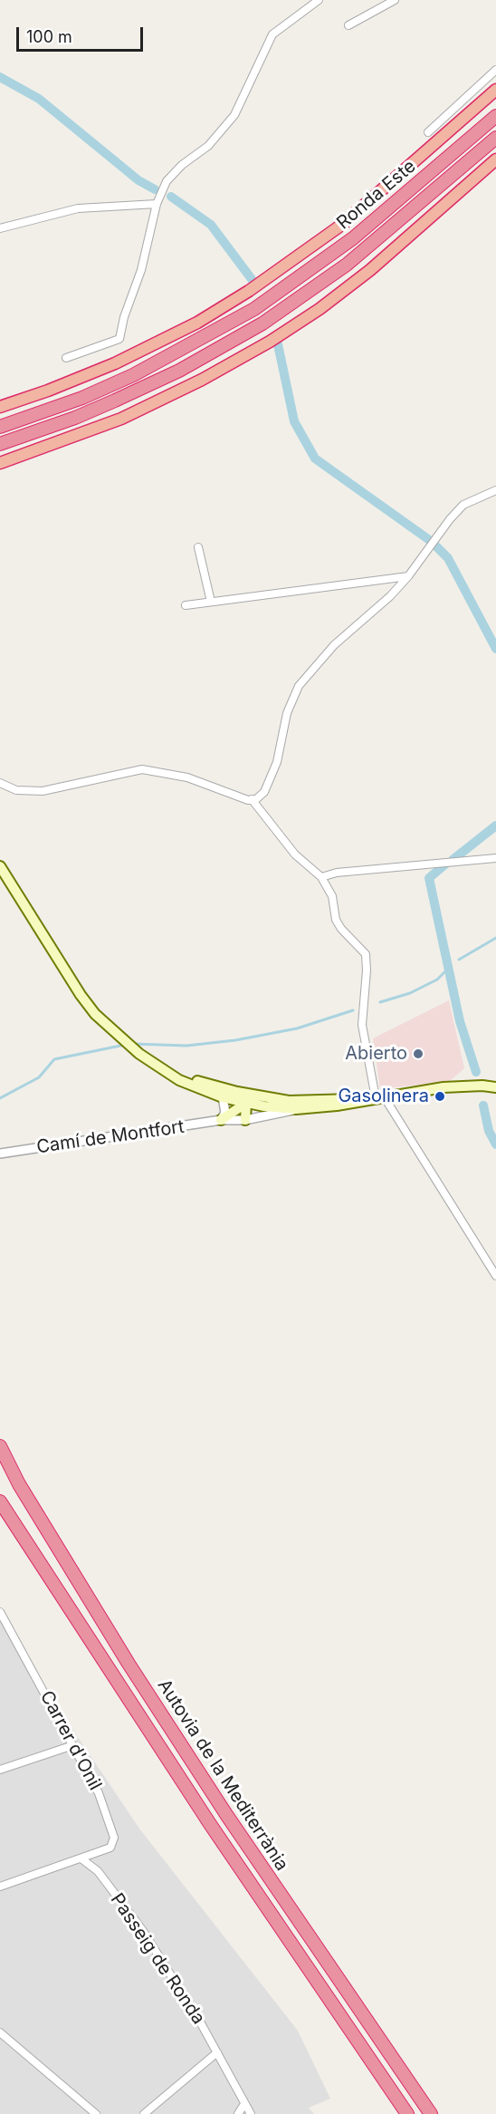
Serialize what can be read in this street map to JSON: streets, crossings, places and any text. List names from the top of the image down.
{
  "streets": {
    "highway": ["Ronda Este", "Autovia de la Mediterrània"],
    "street": ["Camí de Montfort", "Carrer d'Onil", "Passeig de Ronda"]
  },
  "crossings": [
    ["Carrer d'Onil", "Passeig de Ronda"]
  ],
  "places": ["Abierto", "Gasolinera"],
  "scale_bar": "100 m"
}
